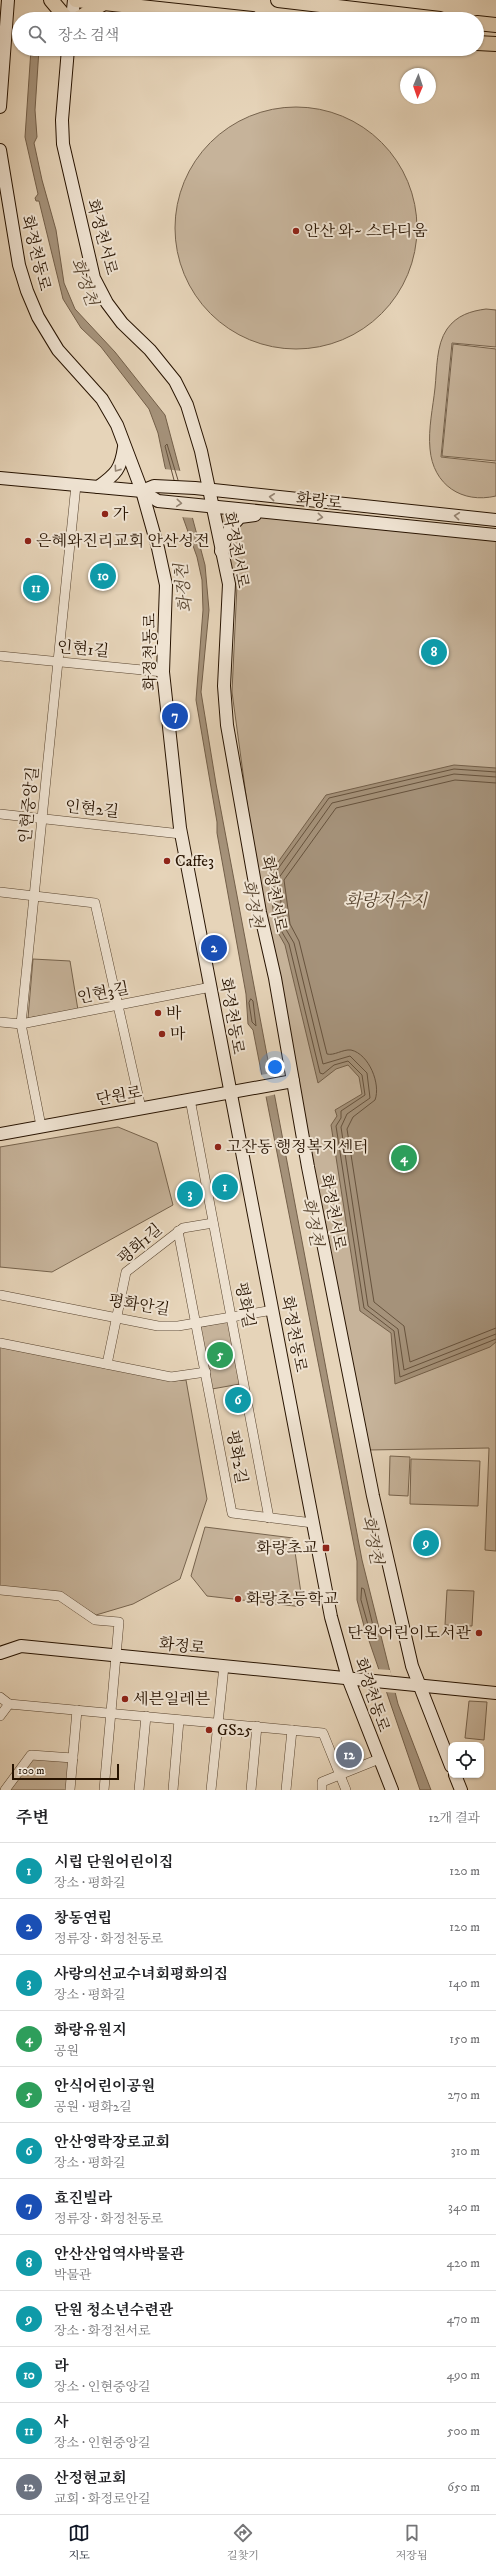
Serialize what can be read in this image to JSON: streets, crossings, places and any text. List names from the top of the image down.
{
  "streets": {
    "street": [
      "화정천서로",
      "화정천동로",
      "화랑로",
      "인현1길",
      "인현중앙길",
      "인현2길",
      "인현3길",
      "단원로",
      "평화1길",
      "평화안길",
      "평화길",
      "평화2길",
      "화정로"
    ]
  },
  "crossings": [
    ["화정천서로", "화랑로"],
    ["화정천서로", "단원로"],
    ["화정천서로", "화정로"],
    ["화정천동로", "화랑로"],
    ["화정천동로", "인현1길"],
    ["화정천동로", "인현2길"],
    ["화정천동로", "인현3길"],
    ["화정천동로", "단원로"],
    ["화정천동로", "평화안길"],
    ["화정천동로", "평화2길"],
    ["화정천동로", "화정로"],
    ["화랑로", "인현중앙길"],
    ["인현1길", "인현중앙길"],
    ["인현중앙길", "인현2길"],
    ["인현중앙길", "인현3길"],
    ["인현중앙길", "단원로"],
    ["단원로", "평화길"],
    ["평화1길", "평화안길"],
    ["평화1길", "평화길"],
    ["평화1길", "평화2길"],
    ["평화안길", "평화길"],
    ["평화안길", "평화2길"],
    ["평화길", "평화2길"]
  ],
  "water": ["화정천", "화랑저수지"],
  "places": {
    "other": [
      "안산 와~ 스타디움",
      "가",
      "은혜와진리교회 안산성전",
      "Caffe3",
      "바",
      "마",
      "고잔동 행정복지센터",
      "화랑초등학교",
      "단원어린이도서관",
      "세븐일레븐",
      "GS25"
    ],
    "transit": ["화랑초교"]
  },
  "scale_bar": "100 m",
  "north": "bottom",
  "page": {
    "search": "장소 검색",
    "pins": [
      "10",
      "11",
      "8",
      "7",
      "2",
      "4",
      "1",
      "3",
      "5",
      "6",
      "9",
      "12"
    ],
    "scale": "100 m",
    "heading": ["주변", "12개 결과"],
    "list": [
      {
        "mark": "1",
        "name": "시립 단원어린이집",
        "note": "장소 · 평화길",
        "value": "120 m"
      },
      {
        "mark": "2",
        "name": "창동연립",
        "note": "정류장 · 화정천동로",
        "value": "120 m"
      },
      {
        "mark": "3",
        "name": "사랑의선교수녀회평화의집",
        "note": "장소 · 평화길",
        "value": "140 m"
      },
      {
        "mark": "4",
        "name": "화랑유원지",
        "note": "공원",
        "value": "150 m"
      },
      {
        "mark": "5",
        "name": "안식어린이공원",
        "note": "공원 · 평화2길",
        "value": "270 m"
      },
      {
        "mark": "6",
        "name": "안산영락장로교회",
        "note": "장소 · 평화길",
        "value": "310 m"
      },
      {
        "mark": "7",
        "name": "효진빌라",
        "note": "정류장 · 화정천동로",
        "value": "340 m"
      },
      {
        "mark": "8",
        "name": "안산산업역사박물관",
        "note": "박물관",
        "value": "420 m"
      },
      {
        "mark": "9",
        "name": "단원 청소년수련관",
        "note": "장소 · 화정천서로",
        "value": "470 m"
      },
      {
        "mark": "10",
        "name": "라",
        "note": "장소 · 인현중앙길",
        "value": "490 m"
      },
      {
        "mark": "11",
        "name": "사",
        "note": "장소 · 인현중앙길",
        "value": "500 m"
      },
      {
        "mark": "12",
        "name": "산정현교회",
        "note": "교회 · 화정로안길",
        "value": "650 m"
      }
    ],
    "nav": ["지도", "길찾기", "저장됨"]
  }
}
